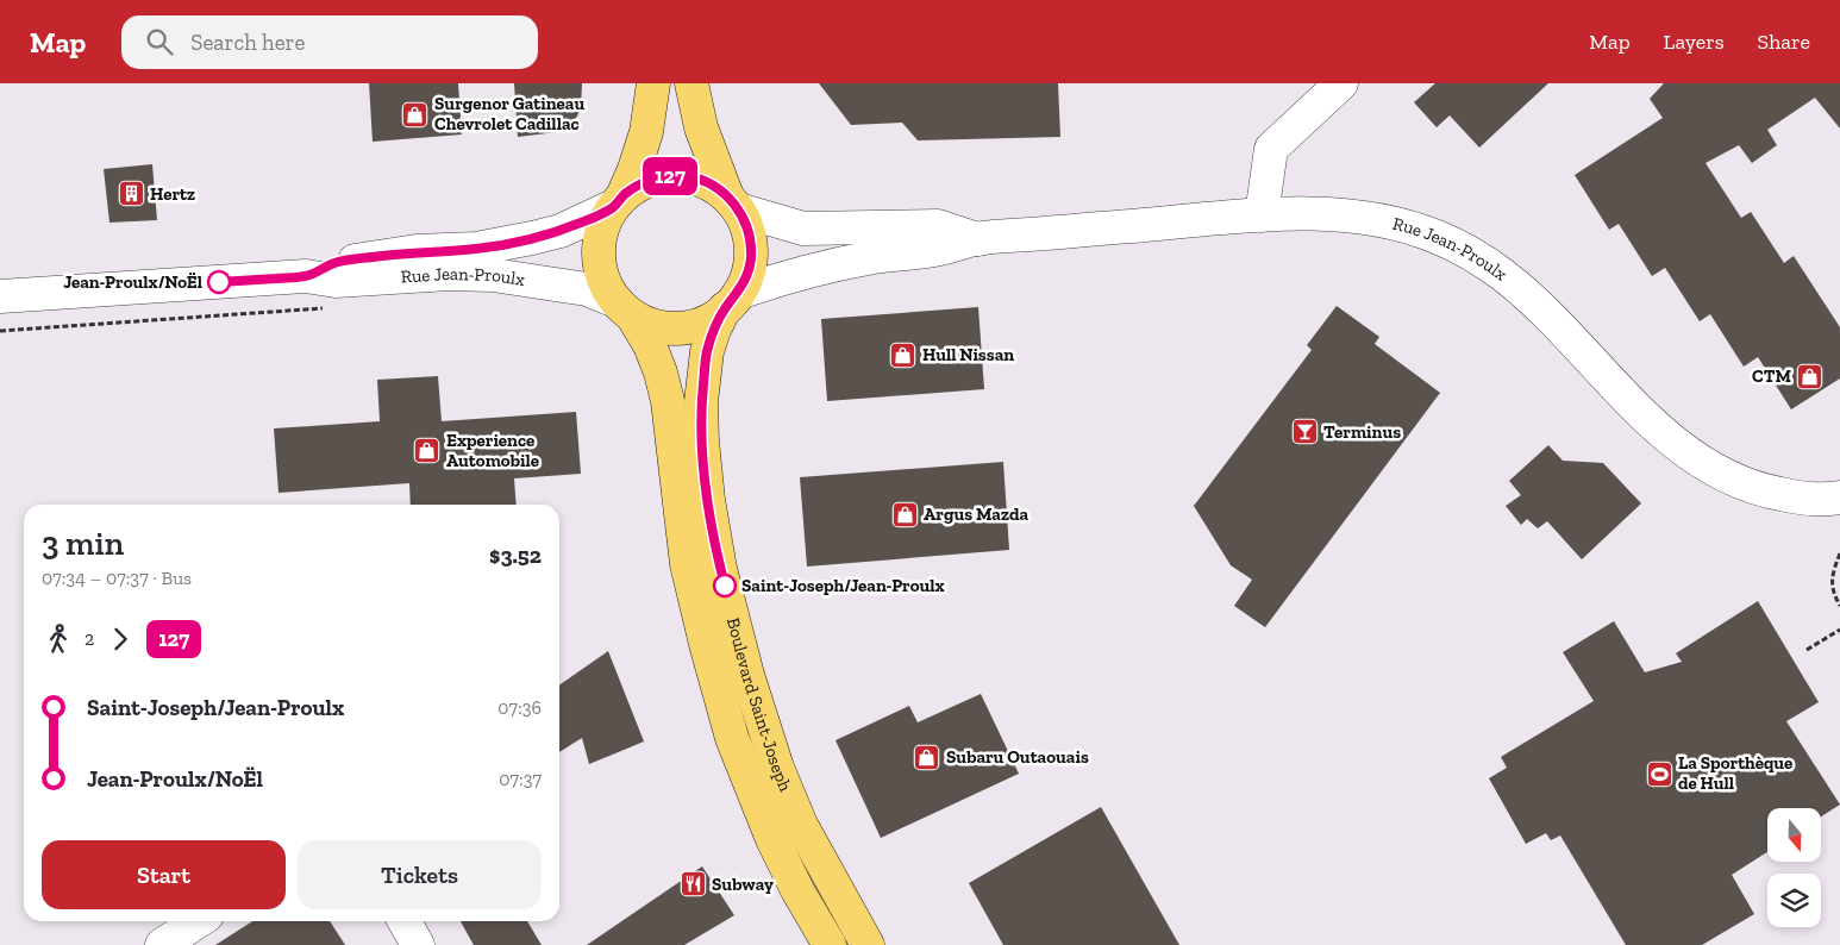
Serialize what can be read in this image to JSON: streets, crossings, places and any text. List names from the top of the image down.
{
  "streets": {
    "main road": ["Boulevard Saint-Joseph"],
    "street": ["Rue Jean-Proulx"]
  },
  "crossings": [
    ["Rue Jean-Proulx", "Boulevard Saint-Joseph"]
  ],
  "places": {
    "shop": [
      "Surgenor Gatineau Chevrolet Cadillac",
      "Hull Nissan",
      "CTM",
      "Experience Automobile",
      "Argus Mazda",
      "Subaru Outaouais"
    ],
    "building": ["Hertz"],
    "other": ["Jean-Proulx/NoËl", "Saint-Joseph/Jean-Proulx"],
    "bar": ["Terminus"],
    "sports": ["La Sporthèque de Hull"],
    "restaurant": ["Subway"]
  },
  "lines": ["bus line 127"],
  "north": "bottom",
  "page": {
    "header": "Map",
    "search": "Search here",
    "nav": ["Map", "Layers", "Share"],
    "on_map": "127",
    "heading": ["3 min", "07:34 – 07:37 · Bus", "$3.52"],
    "legs": ["2", "127"],
    "list": [
      {
        "name": "Saint-Joseph/Jean-Proulx",
        "value": "07:36"
      },
      {
        "name": "Jean-Proulx/NoËl",
        "value": "07:37"
      }
    ],
    "buttons": ["Start", "Tickets"]
  }
}
